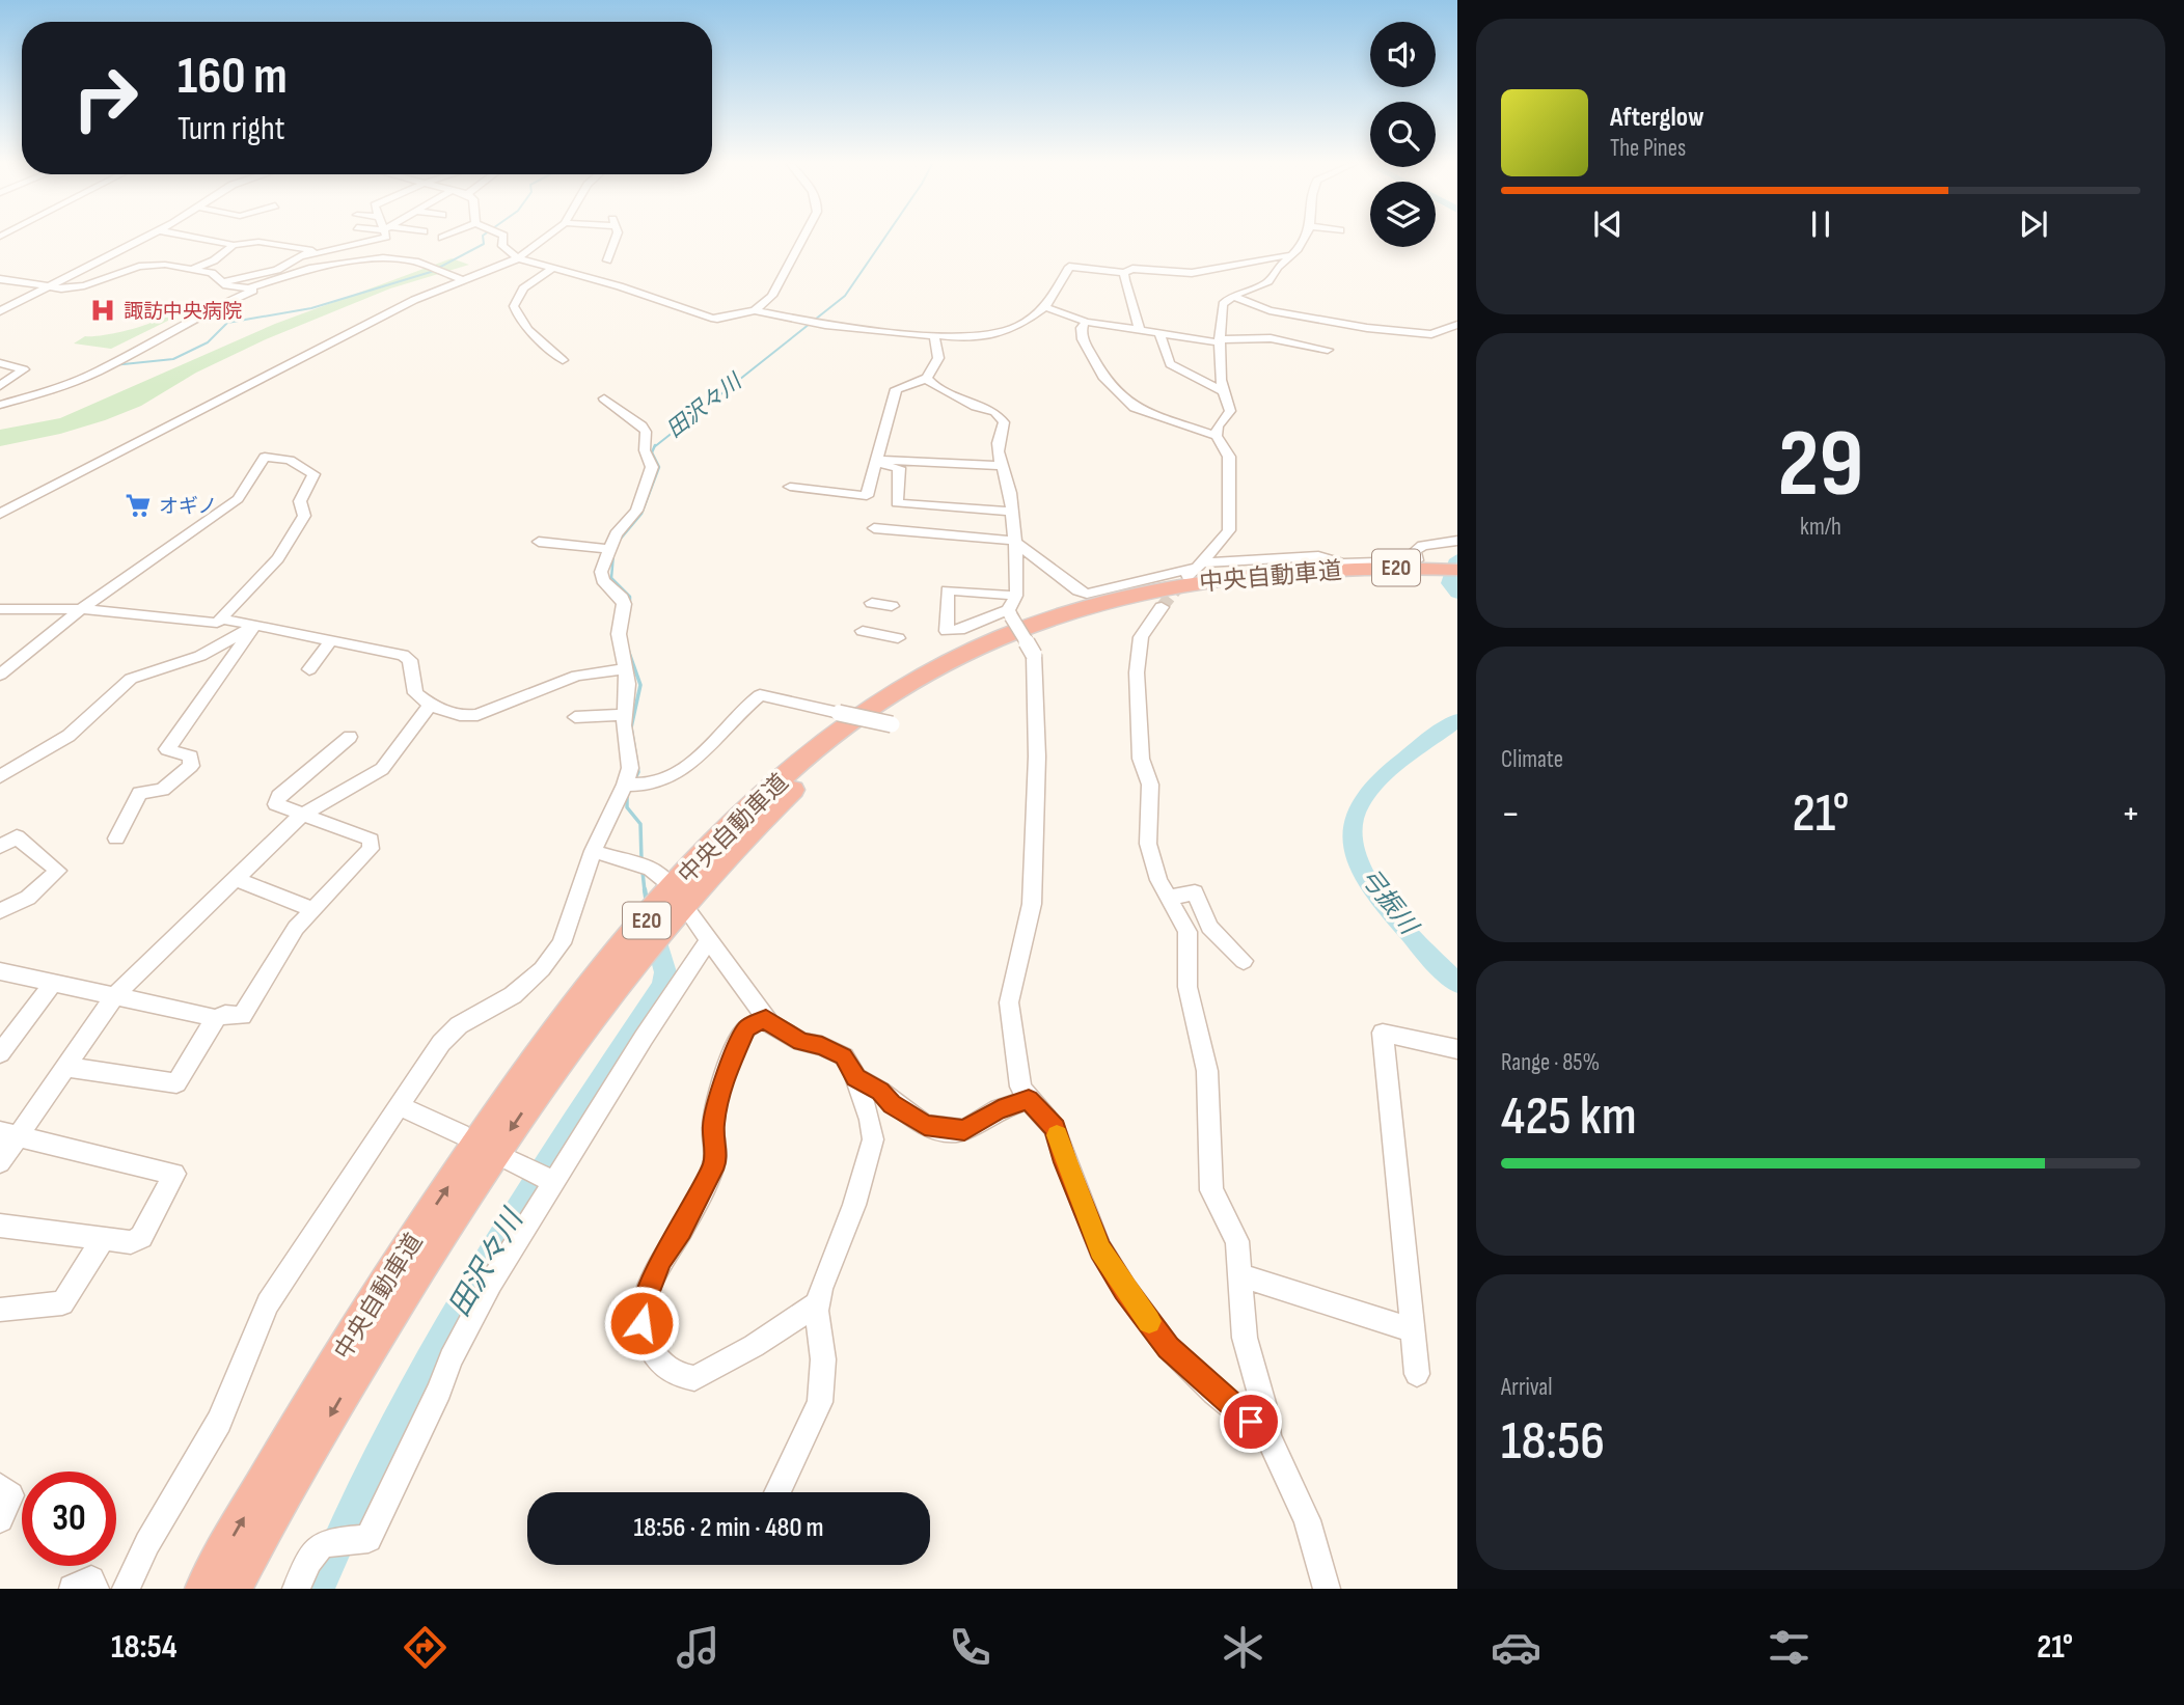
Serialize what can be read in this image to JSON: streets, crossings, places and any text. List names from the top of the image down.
{
  "streets": {
    "highway": ["E20", "中央自動車道"]
  },
  "water": ["田沢々川", "弓振川"],
  "places": {
    "hospital": ["諏訪中央病院"],
    "supermarket": ["オギノ"]
  },
  "page": {
    "turn": ["160 m", "Turn right"],
    "song": ["Afterglow", "The Pines"],
    "tile": [
      ["29", "km/h"],
      "Climate",
      ["Range · 85%", "425 km"],
      ["Arrival", "18:56"]
    ],
    "heat": ["−", "21°", "+"],
    "limit": "30",
    "trip": "18:56 · 2 min · 480 m",
    "tabs": ["18:54", "21°"]
  }
}
